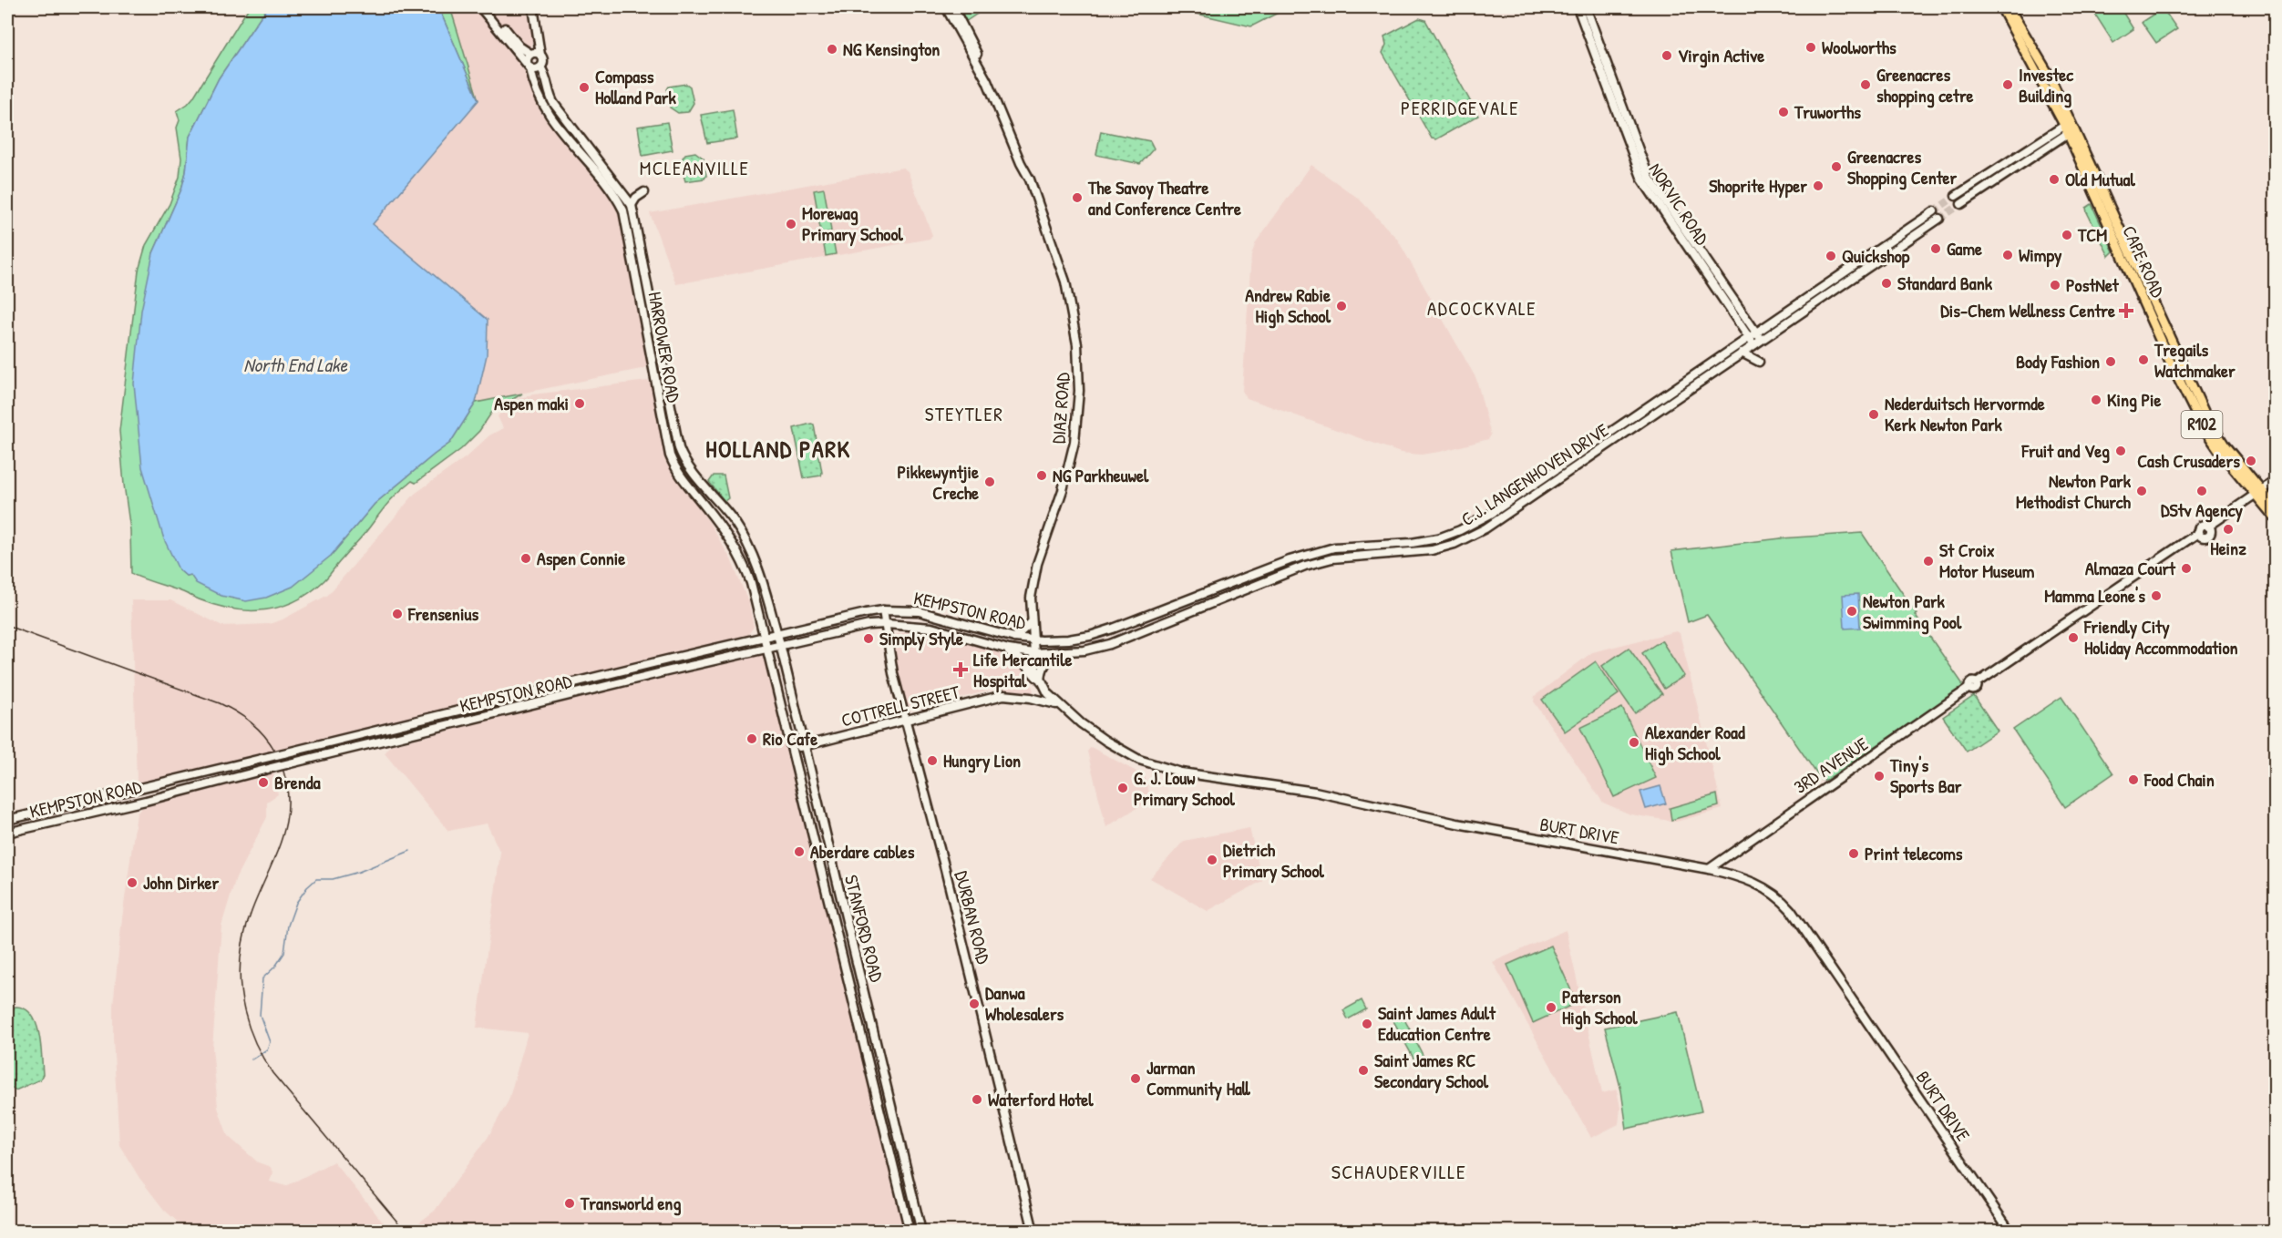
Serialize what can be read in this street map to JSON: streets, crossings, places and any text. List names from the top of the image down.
{
  "streets": {
    "main road": [
      "NORVIC ROAD",
      "CAPE ROAD",
      "HARROWER ROAD",
      "DIAZ ROAD",
      "R102",
      "C.J. LANGENHOVEN DRIVE",
      "KEMPSTON ROAD",
      "COTTRELL STREET",
      "3RD AVENUE",
      "BURT DRIVE",
      "DURBAN ROAD",
      "STANFORD ROAD"
    ]
  },
  "crossings": [
    ["NORVIC ROAD", "C.J. LANGENHOVEN DRIVE"],
    ["CAPE ROAD", "3RD AVENUE"],
    ["HARROWER ROAD", "KEMPSTON ROAD"],
    ["HARROWER ROAD", "STANFORD ROAD"],
    ["DIAZ ROAD", "C.J. LANGENHOVEN DRIVE"],
    ["DIAZ ROAD", "KEMPSTON ROAD"],
    ["DIAZ ROAD", "BURT DRIVE"],
    ["C.J. LANGENHOVEN DRIVE", "KEMPSTON ROAD"],
    ["C.J. LANGENHOVEN DRIVE", "BURT DRIVE"],
    ["KEMPSTON ROAD", "BURT DRIVE"],
    ["KEMPSTON ROAD", "DURBAN ROAD"],
    ["KEMPSTON ROAD", "STANFORD ROAD"],
    ["COTTRELL STREET", "BURT DRIVE"],
    ["COTTRELL STREET", "DURBAN ROAD"],
    ["COTTRELL STREET", "STANFORD ROAD"],
    ["3RD AVENUE", "BURT DRIVE"]
  ],
  "districts": [
    "PERRIDGEVALE",
    "MCLEANVILLE",
    "ADCOCKVALE",
    "STEYTLER",
    "HOLLAND PARK",
    "SCHAUDERVILLE"
  ],
  "water": ["North End Lake"],
  "places": {
    "other": [
      "Woolworths",
      "NG Kensington",
      "Virgin Active",
      "Greenacres shopping cetre",
      "Investec Building",
      "Compass Holland Park",
      "Truworths",
      "Greenacres Shopping Center",
      "Old Mutual",
      "Shoprite Hyper",
      "The Savoy Theatre and Conference Centre",
      "Morewag Primary School",
      "TCM",
      "Game",
      "Wimpy",
      "Quickshop",
      "Standard Bank",
      "PostNet",
      "Andrew Rabie High School",
      "Tregails Watchmaker",
      "Body Fashion",
      "King Pie",
      "Aspen maki",
      "Nederduitsch Hervormde Kerk Newton Park",
      "Fruit and Veg",
      "Cash Crusaders",
      "NG Parkheuwel",
      "Pikkewyntjie Creche",
      "Newton Park Methodist Church",
      "DStv Agency",
      "Heinz",
      "Aspen Connie",
      "St Croix Motor Museum",
      "Almaza Court",
      "Mamma Leone's",
      "Newton Park Swimming Pool",
      "Frensenius",
      "Friendly City Holiday Accommodation",
      "Simply Style",
      "Rio Cafe",
      "Alexander Road High School",
      "Hungry Lion",
      "Tiny's Sports Bar",
      "Food Chain",
      "Brenda",
      "G. J. Louw Primary School",
      "Aberdare cables",
      "Print telecoms",
      "Dietrich Primary School",
      "John Dirker",
      "Danwa Wholesalers",
      "Paterson High School",
      "Saint James Adult Education Centre",
      "Saint James RC Secondary School",
      "Jarman Community Hall",
      "Waterford Hotel",
      "Transworld eng"
    ],
    "health": ["Dis-Chem Wellness Centre", "Life Mercantile Hospital"]
  }
}
